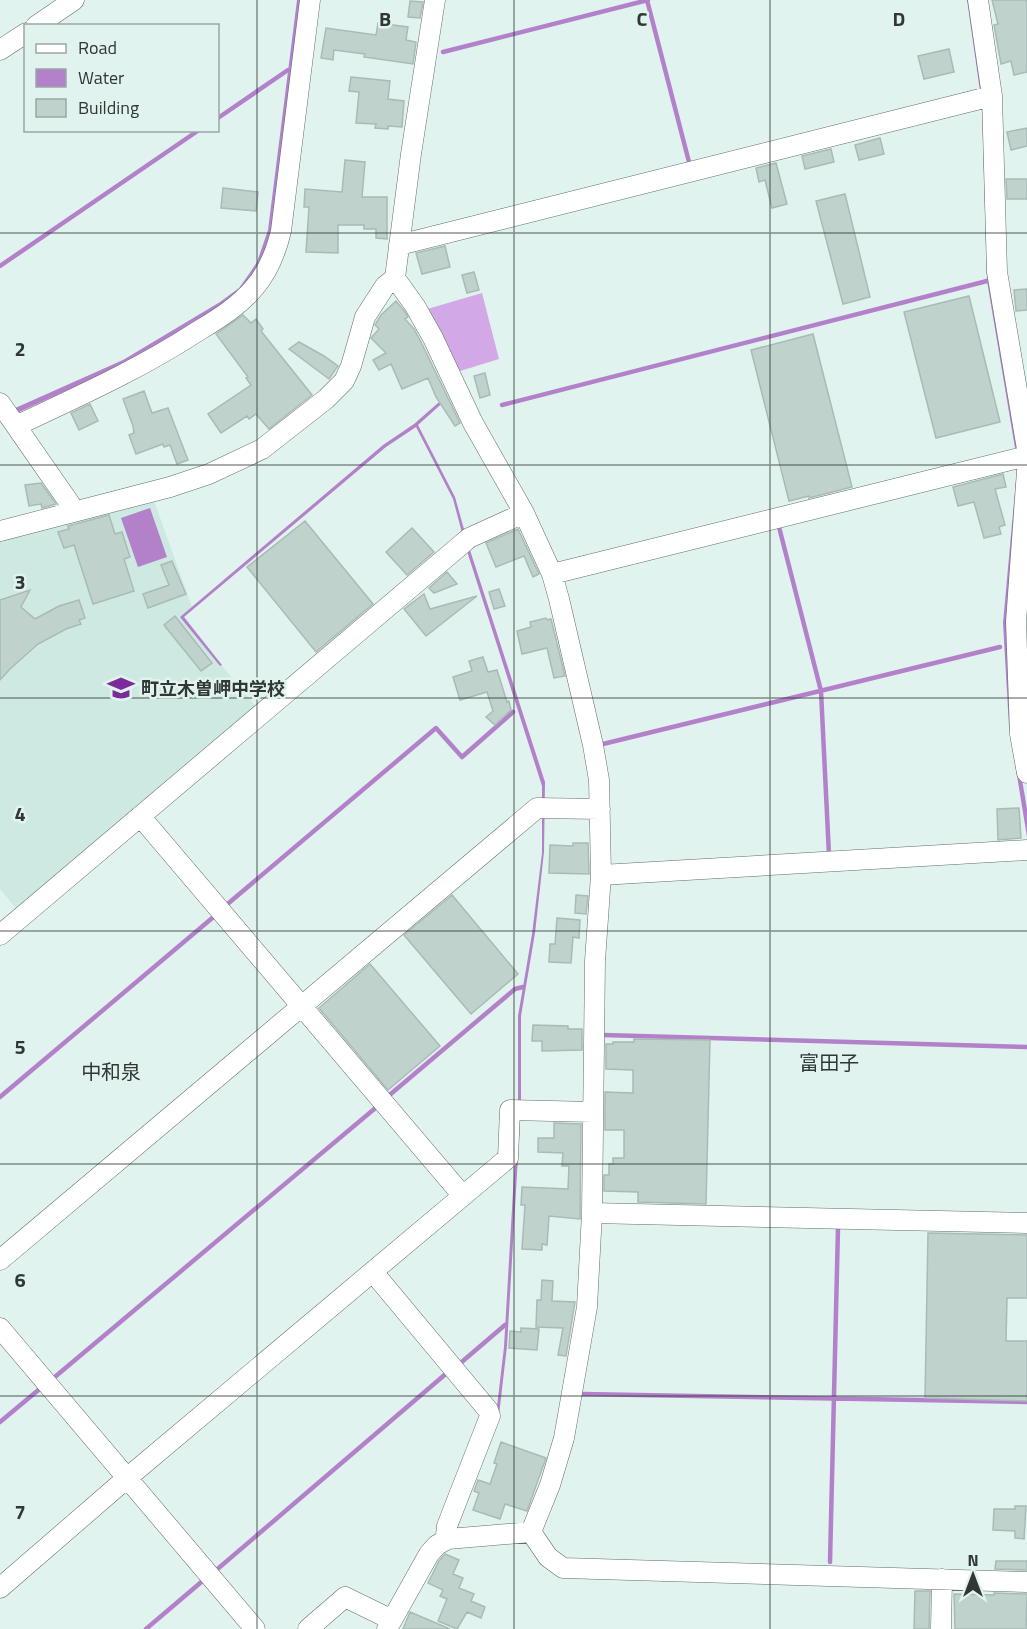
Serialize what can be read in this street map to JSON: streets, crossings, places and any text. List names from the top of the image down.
{
  "districts": ["富田子", "中和泉"],
  "places": {
    "school or university": ["町立木曽岬中学校"]
  },
  "legend": ["Road", "Water", "Building"],
  "north": "top",
  "grid": {
    "columns": ["B", "C", "D"],
    "rows": [
      "2",
      "3",
      "4",
      "5",
      "6",
      "7"
    ]
  }
}
